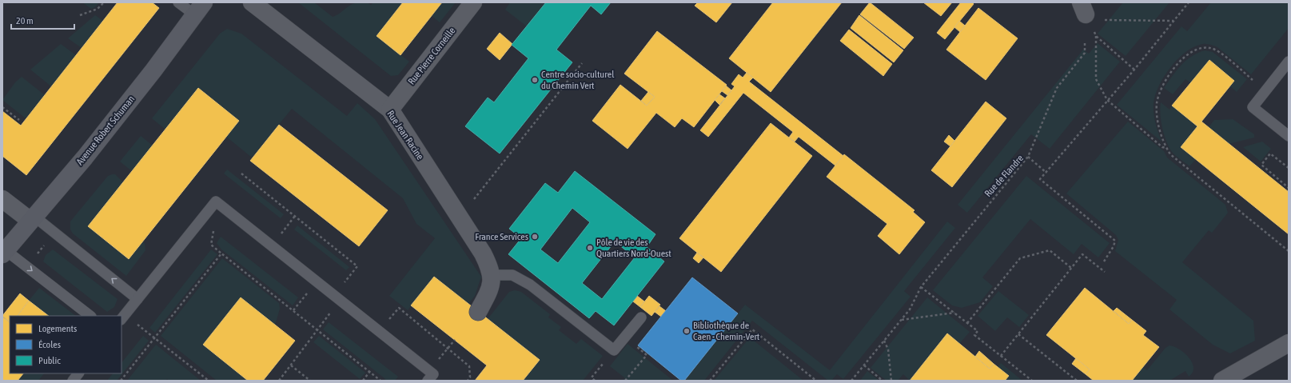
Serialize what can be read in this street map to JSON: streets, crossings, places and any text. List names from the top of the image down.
{
  "streets": {
    "street": ["Rue Pierre Corneille", "Avenue Robert Schuman", "Rue Jean Racine"],
    "path": ["Rue de Flandre"]
  },
  "crossings": [
    ["Rue Pierre Corneille", "Rue Jean Racine"]
  ],
  "places": [
    "Centre socio-culturel du Chemin Vert",
    "France Services",
    "Pôle de vie des Quartiers Nord-Ouest",
    "Bibliothèque de Caen - Chemin-Vert"
  ],
  "legend": ["Logements", "Écoles", "Public"],
  "scale_bar": "20 m"
}
